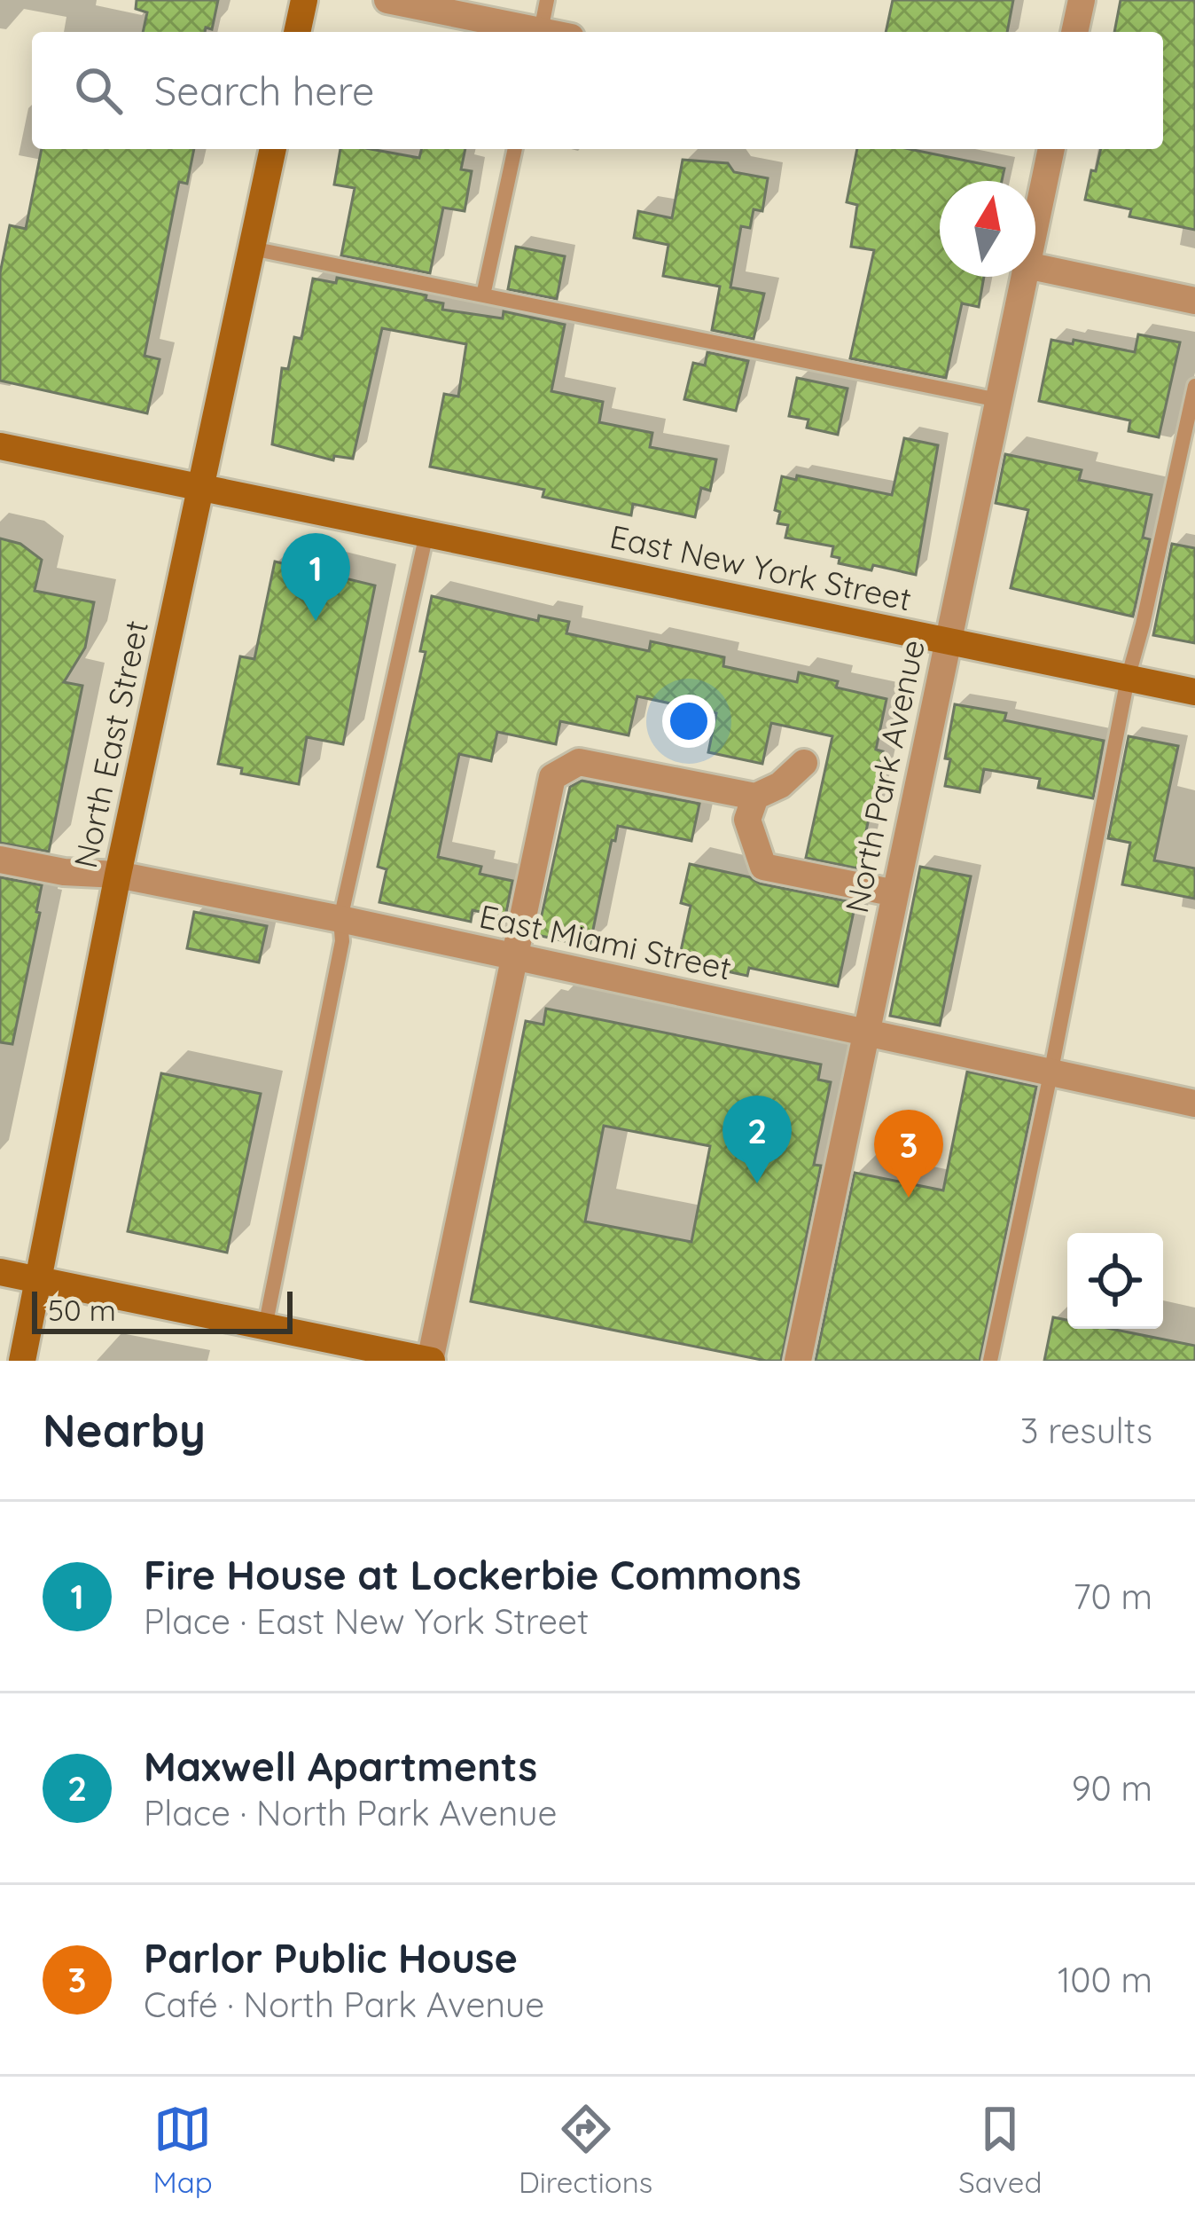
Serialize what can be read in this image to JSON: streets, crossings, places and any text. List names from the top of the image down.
{
  "streets": {
    "main road": ["East New York Street", "North East Street"],
    "street": ["North Park Avenue", "East Miami Street"]
  },
  "crossings": [
    ["East New York Street", "North East Street"],
    ["East New York Street", "North Park Avenue"],
    ["North East Street", "East Miami Street"],
    ["North Park Avenue", "East Miami Street"]
  ],
  "scale_bar": "50 m",
  "north": "top",
  "page": {
    "search": "Search here",
    "pins": ["1", "2", "3"],
    "scale": "50 m",
    "heading": ["Nearby", "3 results"],
    "list": [
      {
        "mark": "1",
        "name": "Fire House at Lockerbie Commons",
        "note": "Place · East New York Street",
        "value": "70 m"
      },
      {
        "mark": "2",
        "name": "Maxwell Apartments",
        "note": "Place · North Park Avenue",
        "value": "90 m"
      },
      {
        "mark": "3",
        "name": "Parlor Public House",
        "note": "Café · North Park Avenue",
        "value": "100 m"
      }
    ],
    "nav": ["Map", "Directions", "Saved"]
  }
}
